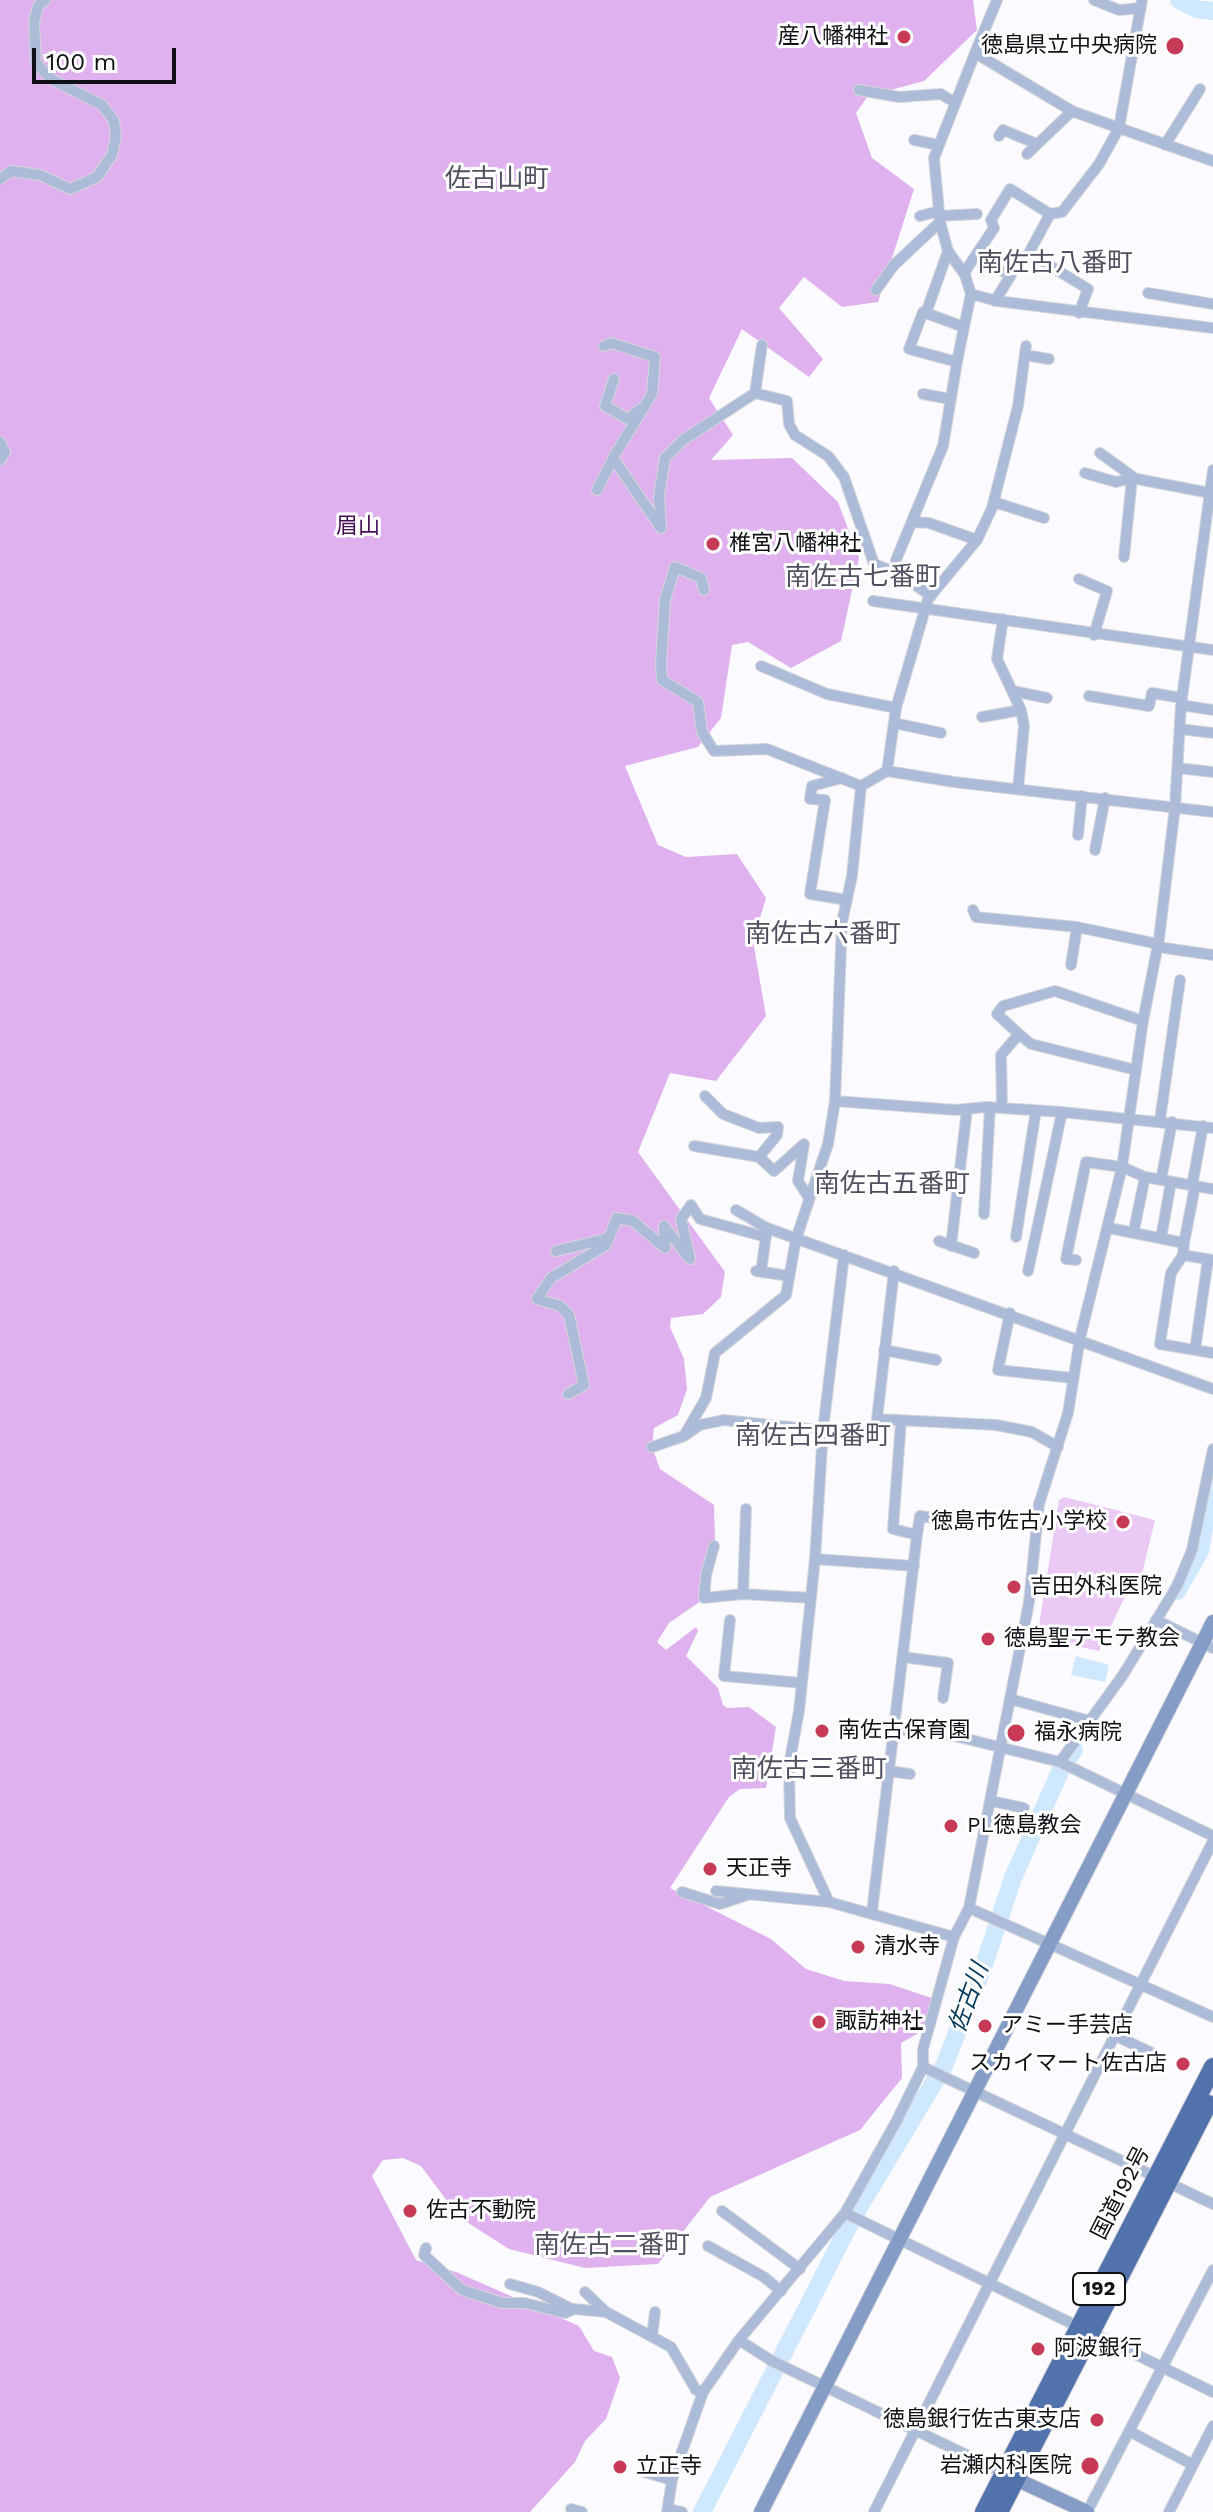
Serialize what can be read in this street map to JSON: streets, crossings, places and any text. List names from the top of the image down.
{
  "streets": {
    "highway": ["国道192号", "192"]
  },
  "districts": [
    "佐古山町",
    "南佐古八番町",
    "南佐古七番町",
    "南佐古六番町",
    "南佐古五番町",
    "南佐古四番町",
    "南佐古三番町",
    "南佐古二番町"
  ],
  "water": ["佐古川"],
  "parks": ["眉山"],
  "places": [
    "産八幡神社",
    "徳島県立中央病院",
    "椎宮八幡神社",
    "徳島市佐古小学校",
    "吉田外科医院",
    "徳島聖テモテ教会",
    "南佐古保育園",
    "福永病院",
    "PL徳島教会",
    "天正寺",
    "清水寺",
    "諏訪神社",
    "アミー手芸店",
    "スカイマート佐古店",
    "佐古不動院",
    "阿波銀行",
    "徳島銀行佐古東支店",
    "岩瀬内科医院",
    "立正寺"
  ],
  "scale_bar": "100 m"
}
